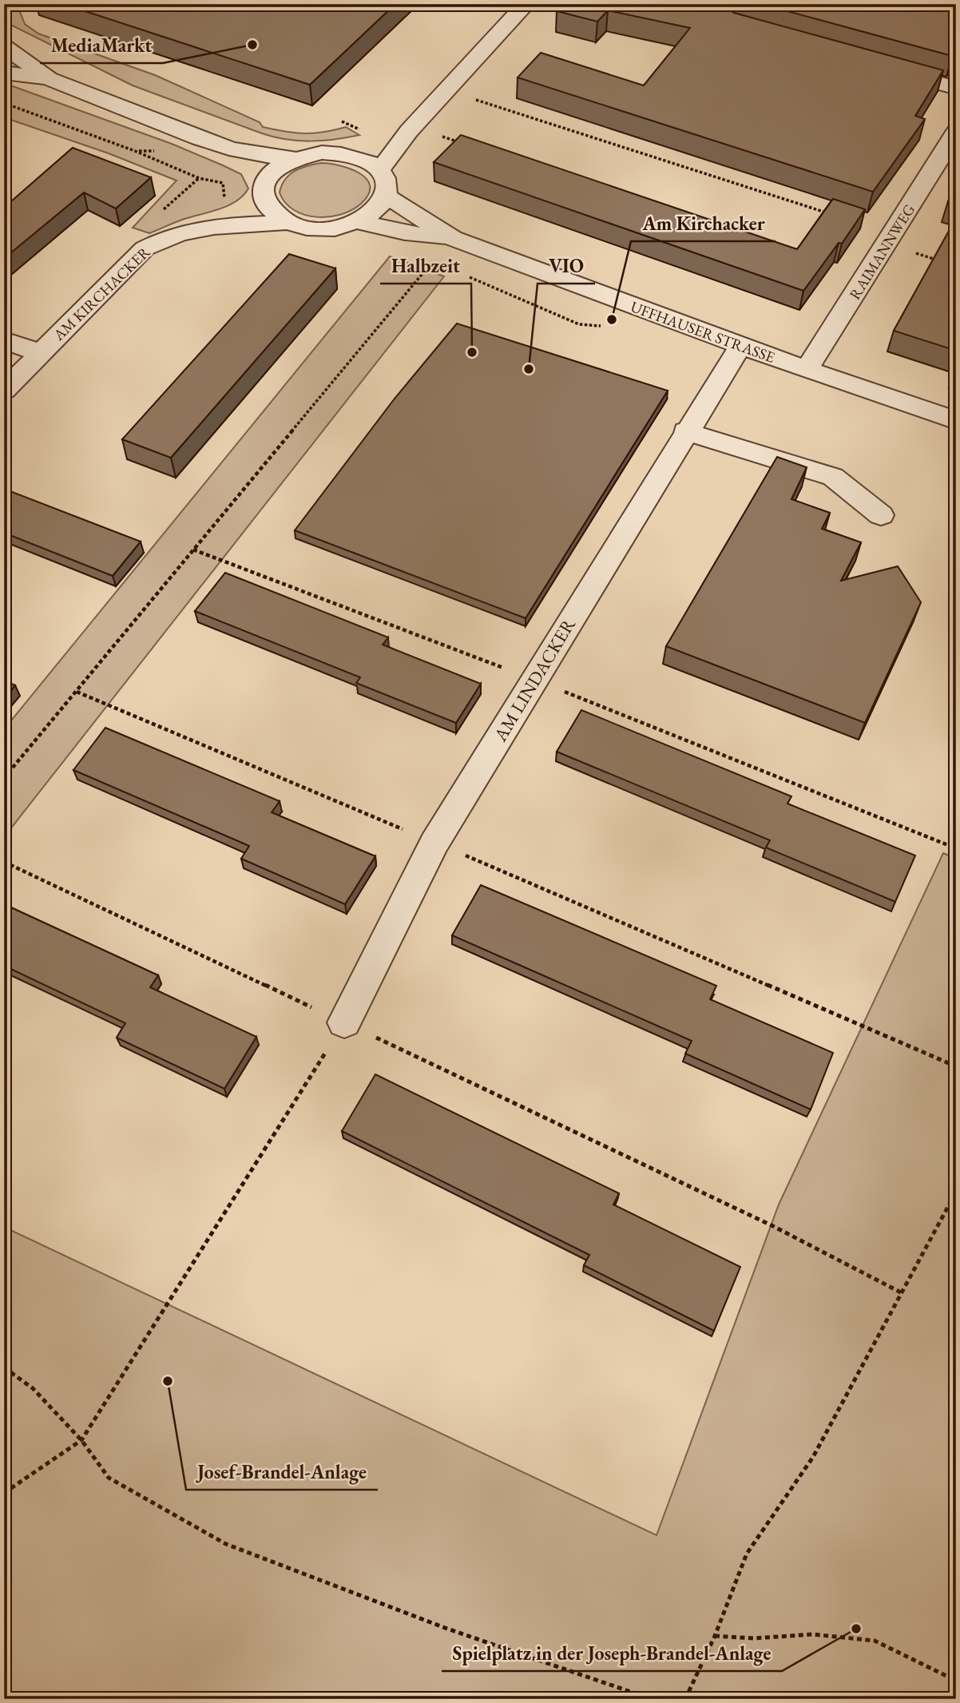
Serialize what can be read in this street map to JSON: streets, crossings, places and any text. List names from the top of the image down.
{
  "streets": {
    "street": [
      "RAIMANNWEG",
      "AM KIRCHACKER",
      "UFFHAUSER STRASSE",
      "AM LINDACKER"
    ]
  },
  "crossings": [
    ["RAIMANNWEG", "UFFHAUSER STRASSE"],
    ["AM KIRCHACKER", "UFFHAUSER STRASSE"],
    ["UFFHAUSER STRASSE", "AM LINDACKER"]
  ],
  "places": [
    "MediaMarkt",
    "Am Kirchacker",
    "Halbzeit",
    "VIO",
    "Josef-Brandel-Anlage",
    "Spielplatz in der Joseph-Brandel-Anlage"
  ]
}
